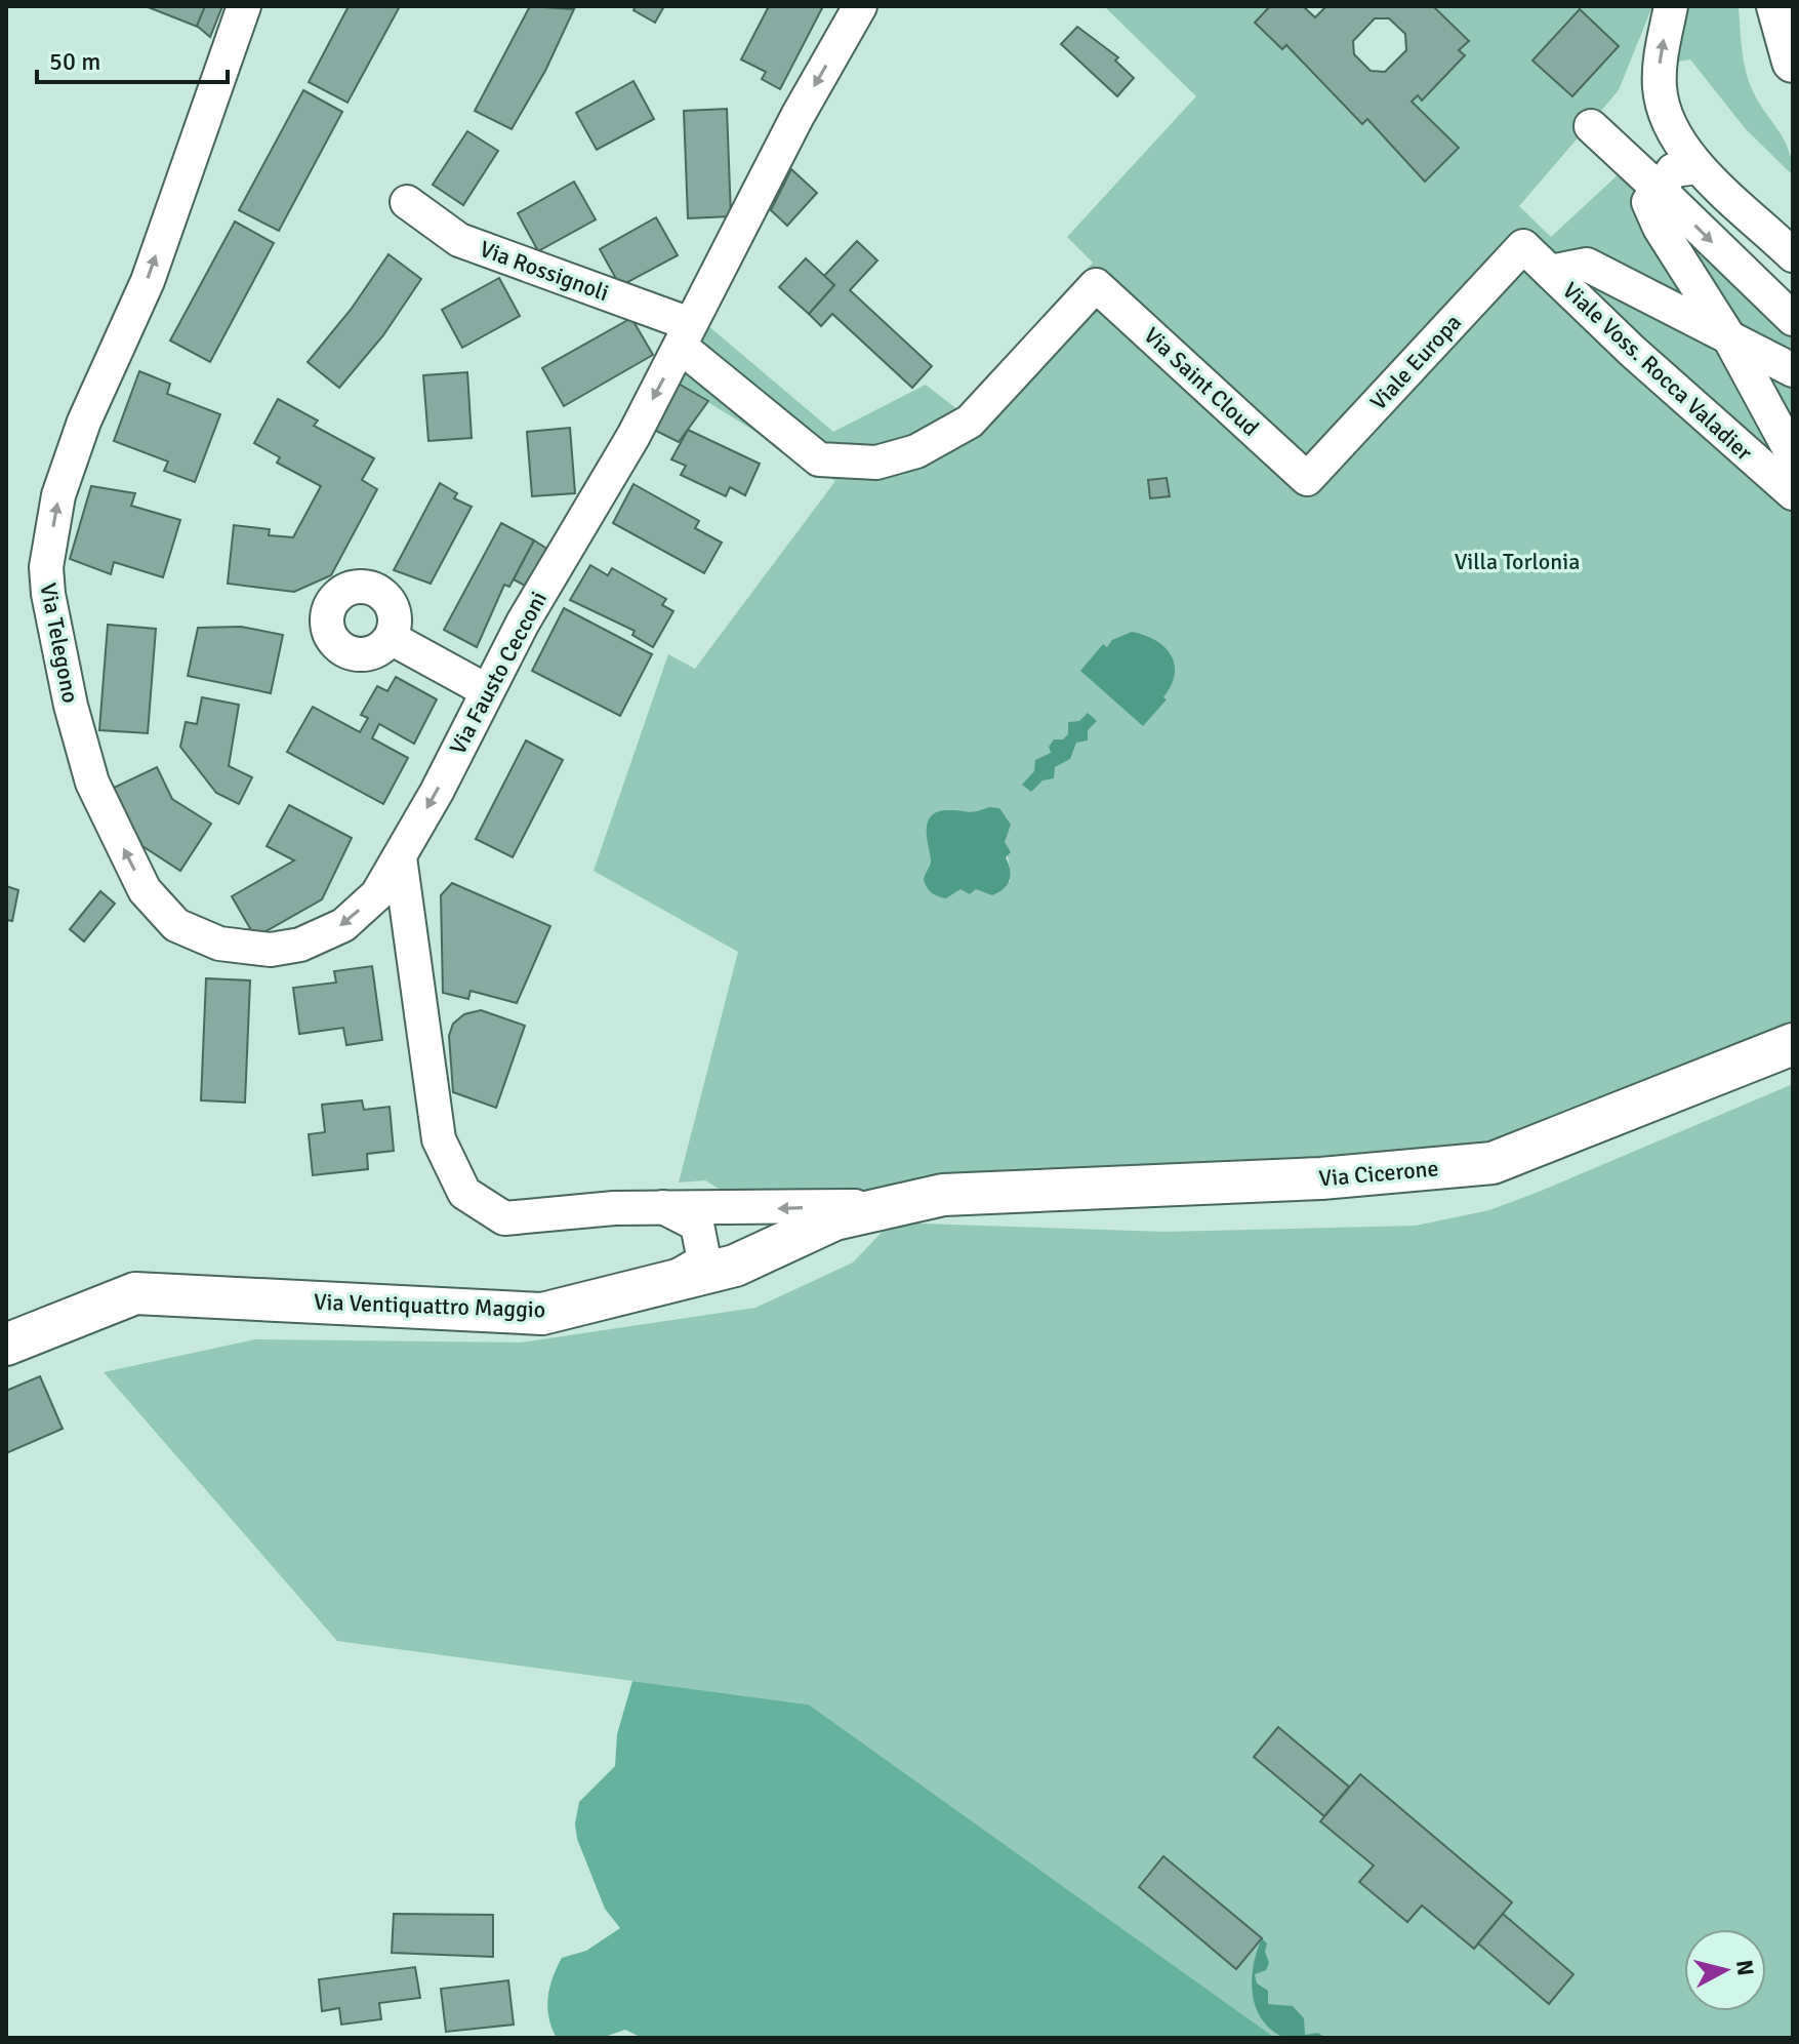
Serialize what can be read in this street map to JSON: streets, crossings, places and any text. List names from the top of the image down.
{
  "streets": {
    "main road": ["Via Cicerone", "Via Ventiquattro Maggio"],
    "street": [
      "Via Rossignoli",
      "Viale Europa",
      "Viale Voss. Rocca Valadier",
      "Via Saint Cloud",
      "Via Telegono",
      "Via Fausto Cecconi"
    ]
  },
  "crossings": [
    ["Via Rossignoli", "Via Saint Cloud"],
    ["Via Rossignoli", "Via Fausto Cecconi"],
    ["Viale Europa", "Viale Voss. Rocca Valadier"],
    ["Viale Europa", "Via Saint Cloud"],
    ["Via Telegono", "Via Fausto Cecconi"],
    ["Via Cicerone", "Via Ventiquattro Maggio"]
  ],
  "one_way": ["Via Fausto Cecconi"],
  "parks": ["Villa Torlonia"],
  "scale_bar": "50 m",
  "north": "right"
}
